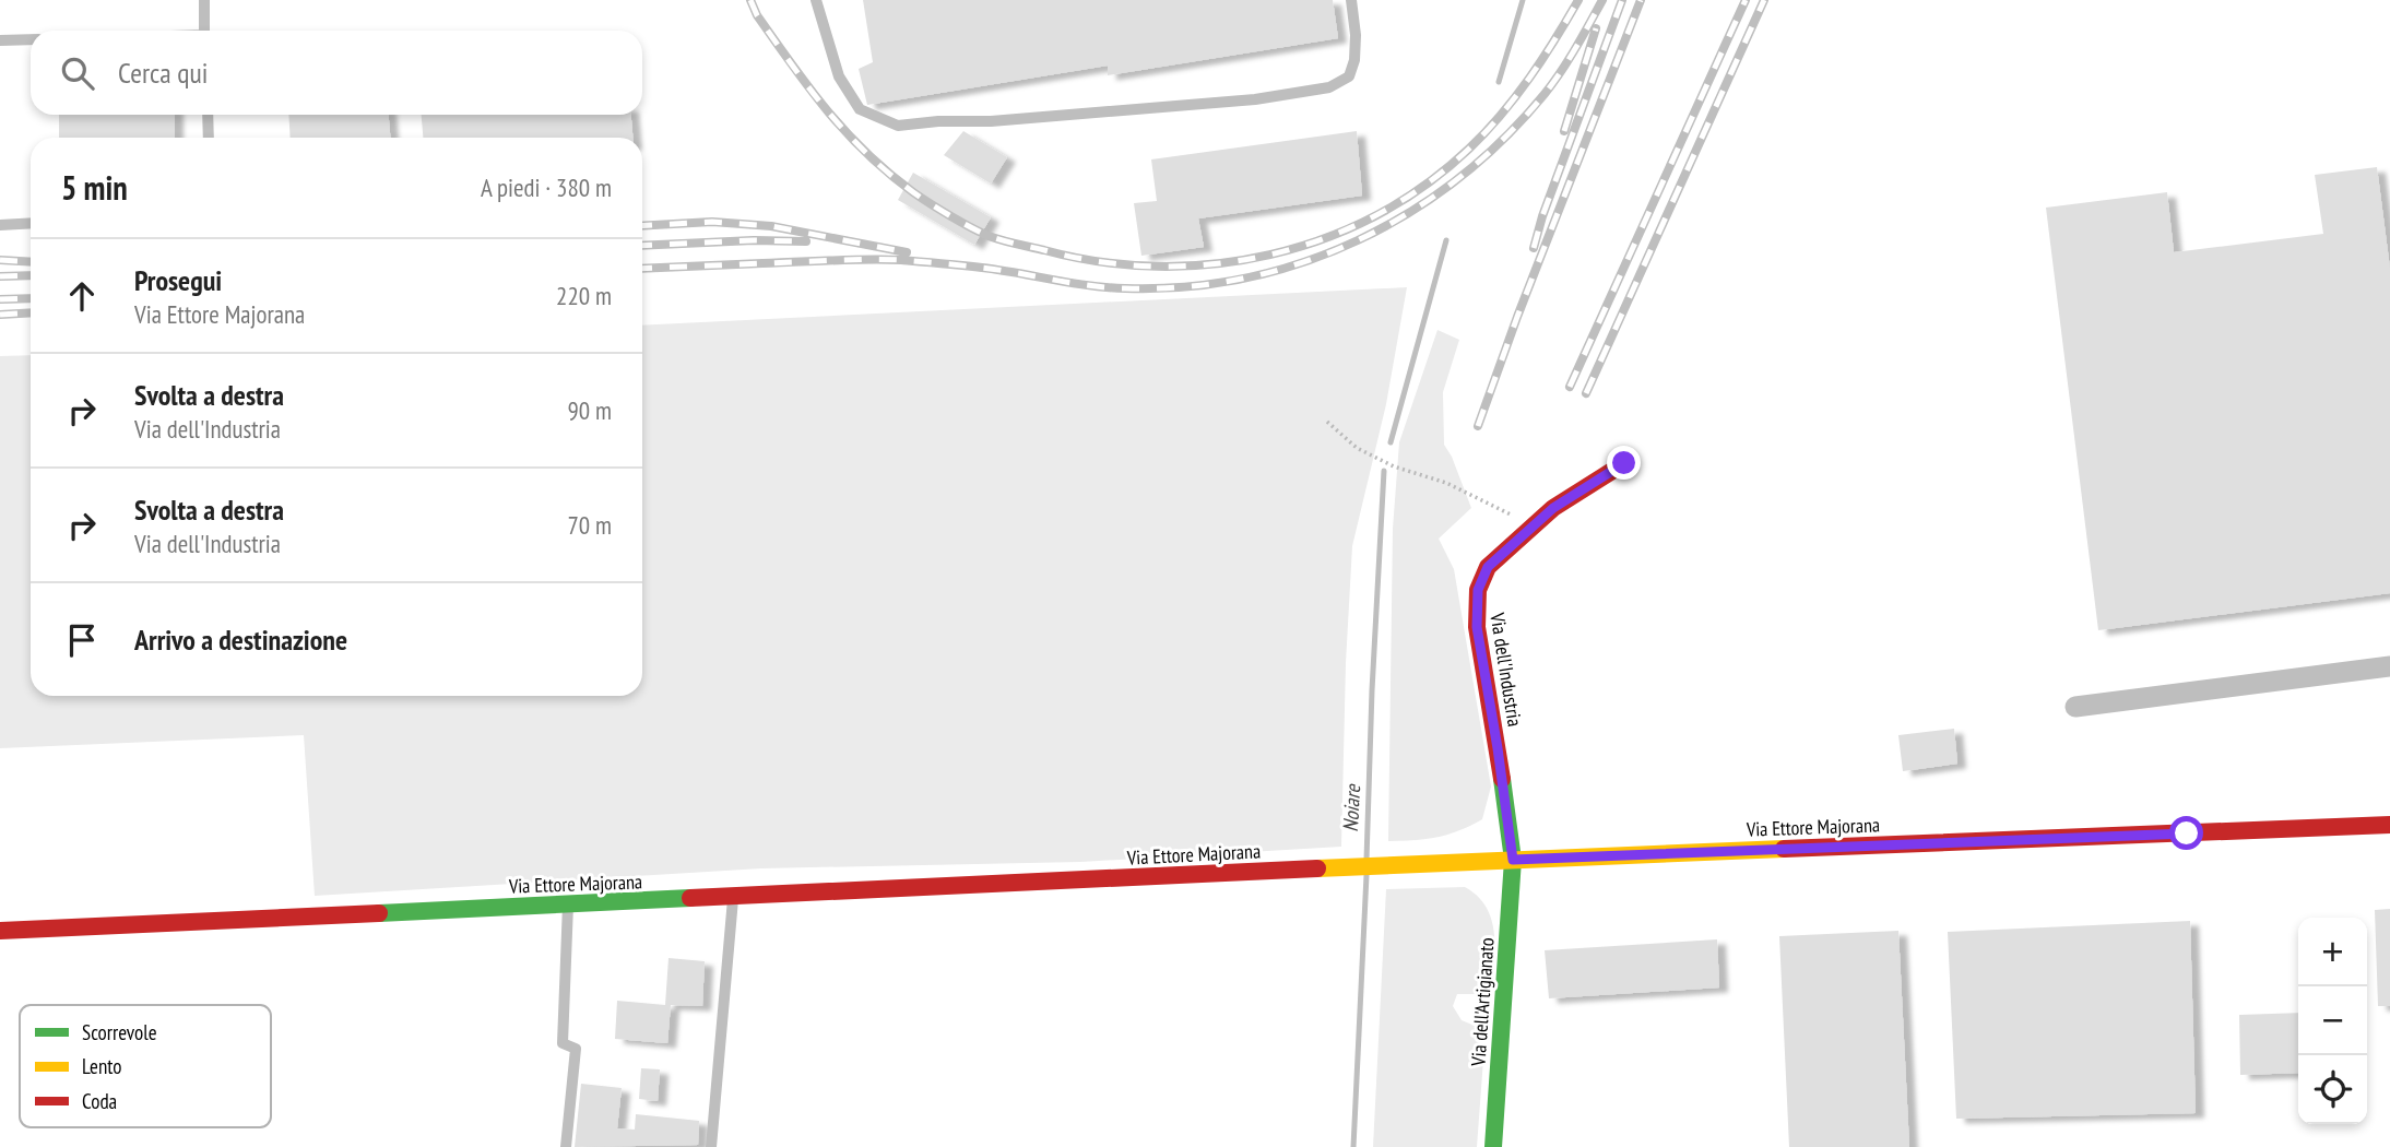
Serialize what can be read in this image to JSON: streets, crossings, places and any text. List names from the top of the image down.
{
  "streets": {
    "street": ["Via dell'Industria", "Via Ettore Majorana", "Via dell'Artigianato"]
  },
  "crossings": [
    ["Via dell'Industria", "Via Ettore Majorana"],
    ["Via dell'Industria", "Via dell'Artigianato"],
    ["Via Ettore Majorana", "Via dell'Artigianato"]
  ],
  "water": ["Noiare"],
  "legend": ["Scorrevole", "Lento", "Coda"],
  "page": {
    "search": "Cerca qui",
    "heading": ["5 min", "A piedi · 380 m"],
    "list": [
      ["Prosegui", "Via Ettore Majorana", "220 m"],
      ["Svolta a destra", "Via dell'Industria", "90 m"],
      ["Svolta a destra", "Via dell'Industria", "70 m"],
      "Arrivo a destinazione"
    ],
    "map_buttons": ["+", "−"]
  }
}
